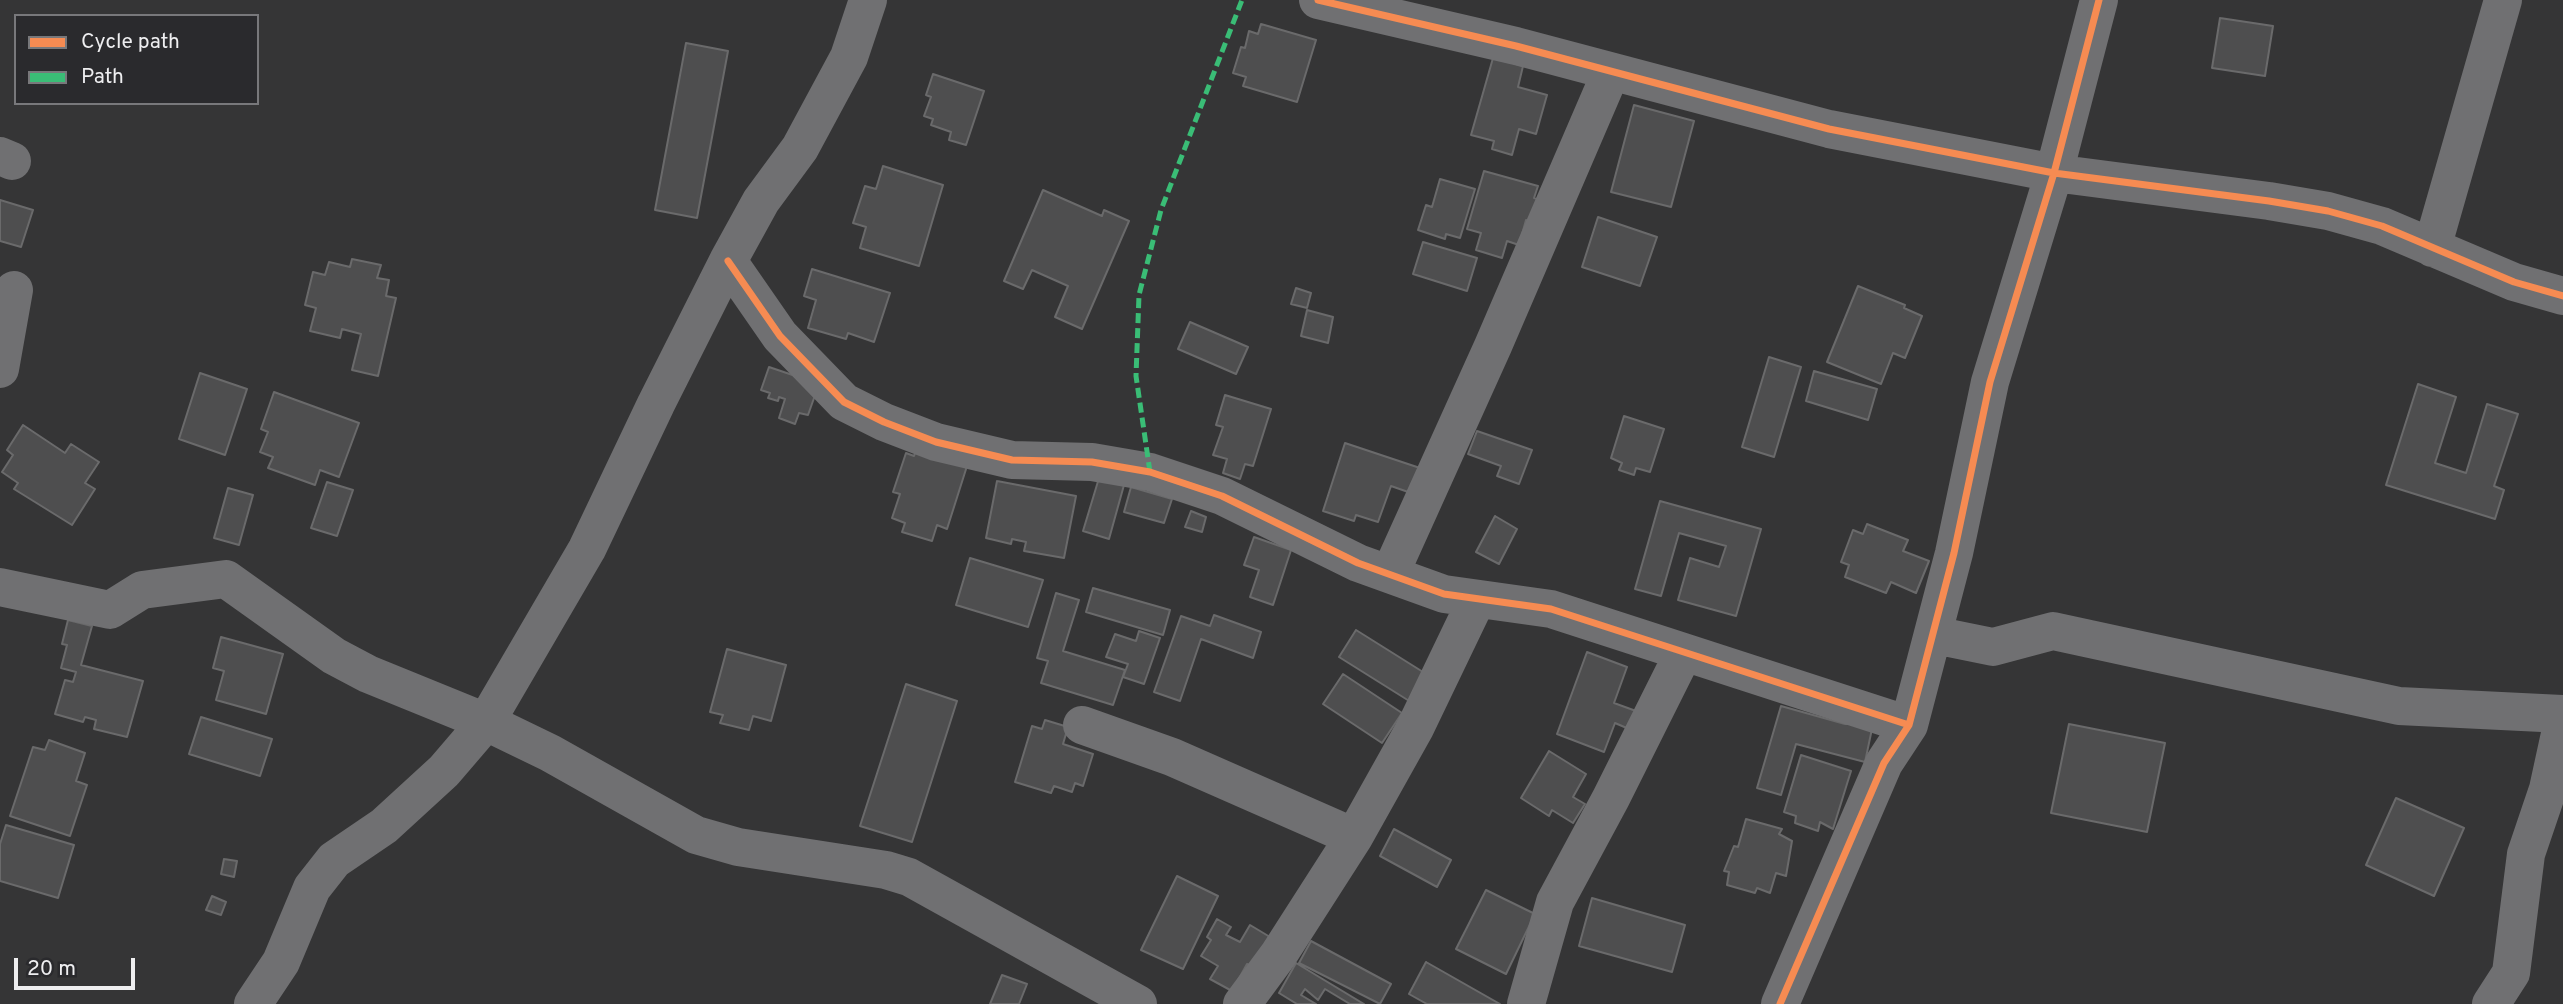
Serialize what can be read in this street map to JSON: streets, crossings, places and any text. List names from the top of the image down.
{
  "legend": ["Cycle path", "Path"],
  "scale_bar": "20 m"
}
